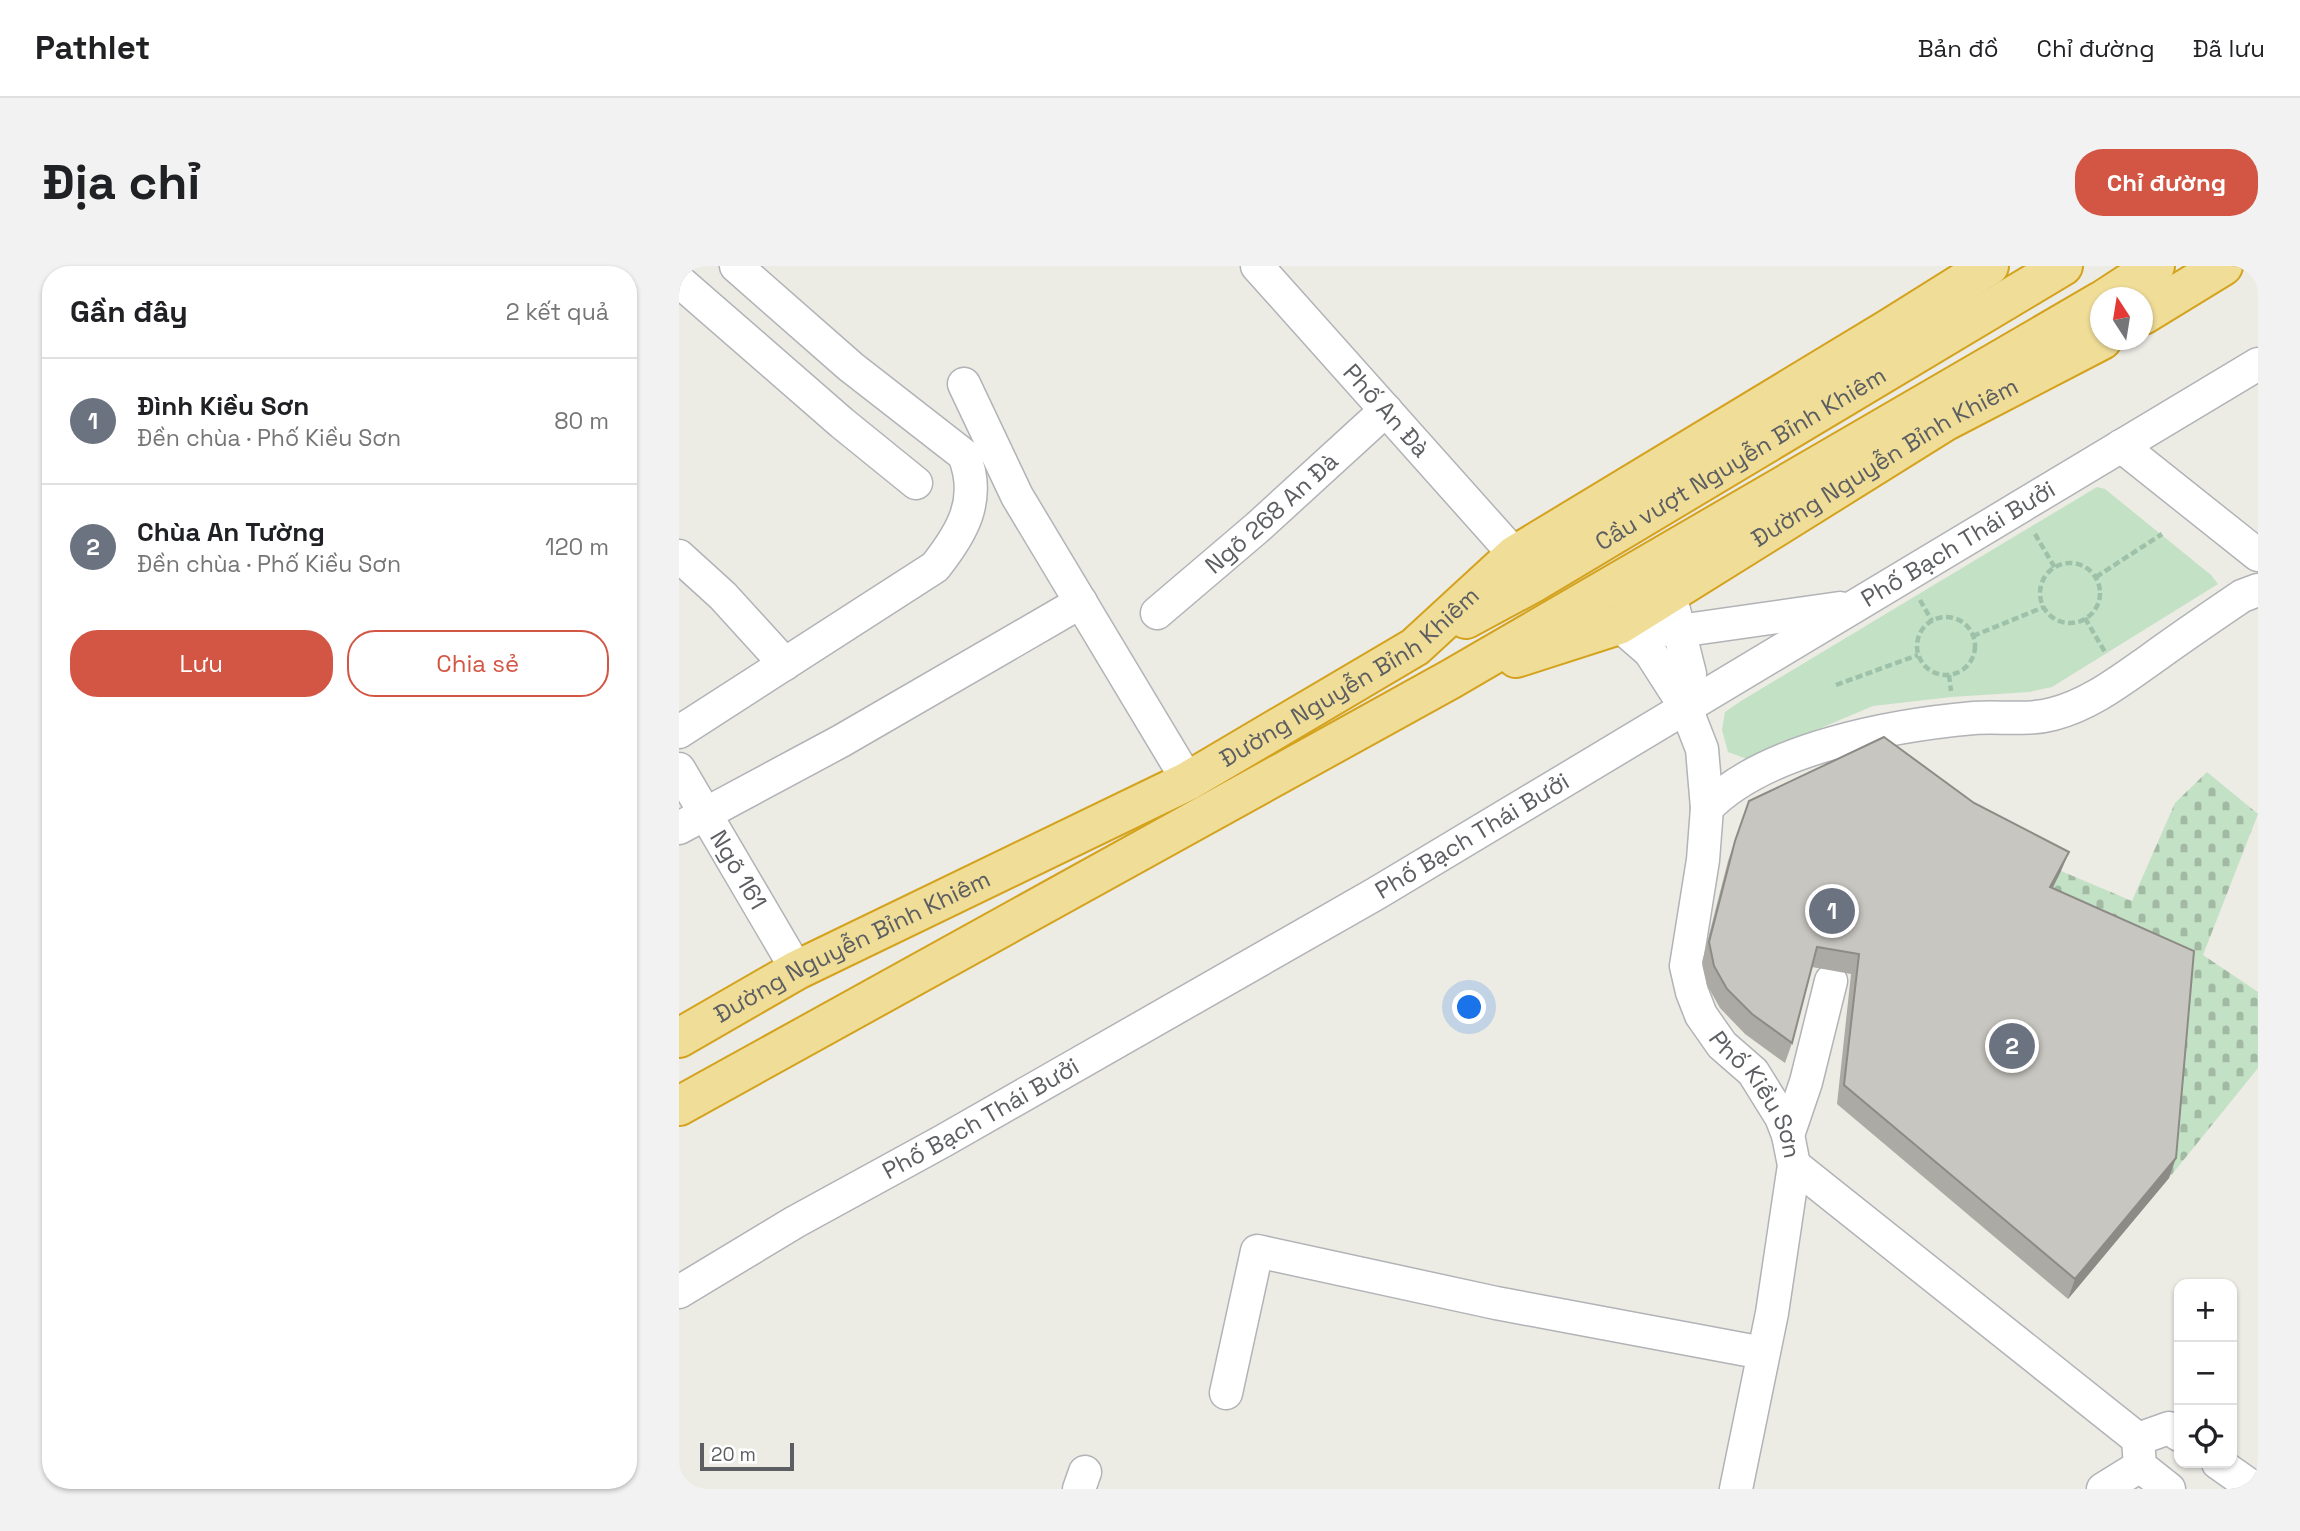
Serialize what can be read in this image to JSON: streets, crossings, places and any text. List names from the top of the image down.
{
  "streets": {
    "highway": ["Cầu vượt Nguyễn Bỉnh Khiêm", "Đường Nguyễn Bỉnh Khiêm"],
    "street": [
      "Phố An Đà",
      "Ngõ 268 An Đà",
      "Phố Bạch Thái Bưởi",
      "Ngõ 161",
      "Phố Kiều Sơn"
    ]
  },
  "crossings": [
    ["Phố An Đà", "Đường Nguyễn Bỉnh Khiêm"],
    ["Phố An Đà", "Ngõ 268 An Đà"],
    ["Cầu vượt Nguyễn Bỉnh Khiêm", "Đường Nguyễn Bỉnh Khiêm"],
    ["Đường Nguyễn Bỉnh Khiêm", "Ngõ 161"],
    ["Đường Nguyễn Bỉnh Khiêm", "Phố Kiều Sơn"],
    ["Phố Bạch Thái Bưởi", "Phố Kiều Sơn"]
  ],
  "scale_bar": "20 m",
  "north": "top",
  "page": {
    "header": "Pathlet",
    "nav": ["Bản đồ", "Chỉ đường", "Đã lưu"],
    "buttons": [
      "Chỉ đường",
      ["Lưu", "Chia sẻ"]
    ],
    "title": "Địa chỉ",
    "heading": ["Gần đây", "2 kết quả"],
    "list": [
      {
        "mark": "1",
        "name": "Đình Kiều Sơn",
        "note": "Đền chùa · Phố Kiều Sơn",
        "value": "80 m"
      },
      {
        "mark": "2",
        "name": "Chùa An Tường",
        "note": "Đền chùa · Phố Kiều Sơn",
        "value": "120 m"
      }
    ],
    "pins": ["1", "2"],
    "map_buttons": ["+", "−"],
    "scale": "20 m"
  }
}
